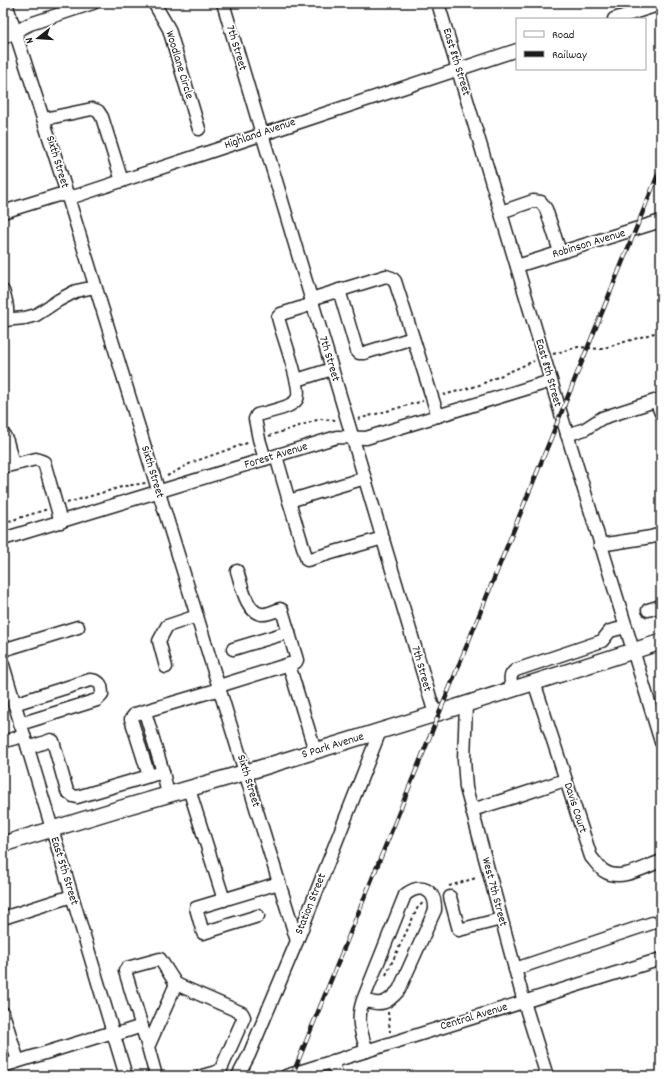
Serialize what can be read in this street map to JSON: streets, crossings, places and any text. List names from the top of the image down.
{
  "streets": {
    "main road": ["S Park Avenue"],
    "street": [
      "7th Street",
      "East 8th Street",
      "Woodlane Circle",
      "Highland Avenue",
      "Sixth Street",
      "Robinson Avenue",
      "Forest Avenue",
      "Davis Court",
      "East 5th Street",
      "West 7th Street",
      "Station Street",
      "Central Avenue"
    ]
  },
  "crossings": [
    ["7th Street", "Highland Avenue"],
    ["7th Street", "Forest Avenue"],
    ["7th Street", "S Park Avenue"],
    ["East 8th Street", "Highland Avenue"],
    ["East 8th Street", "Robinson Avenue"],
    ["East 8th Street", "Forest Avenue"],
    ["East 8th Street", "S Park Avenue"],
    ["Highland Avenue", "Sixth Street"],
    ["Sixth Street", "Forest Avenue"],
    ["Sixth Street", "S Park Avenue"],
    ["Sixth Street", "Station Street"],
    ["S Park Avenue", "Davis Court"],
    ["S Park Avenue", "East 5th Street"],
    ["S Park Avenue", "West 7th Street"],
    ["S Park Avenue", "Station Street"],
    ["West 7th Street", "Central Avenue"]
  ],
  "legend": ["Road", "Railway"],
  "north": "left"
}
